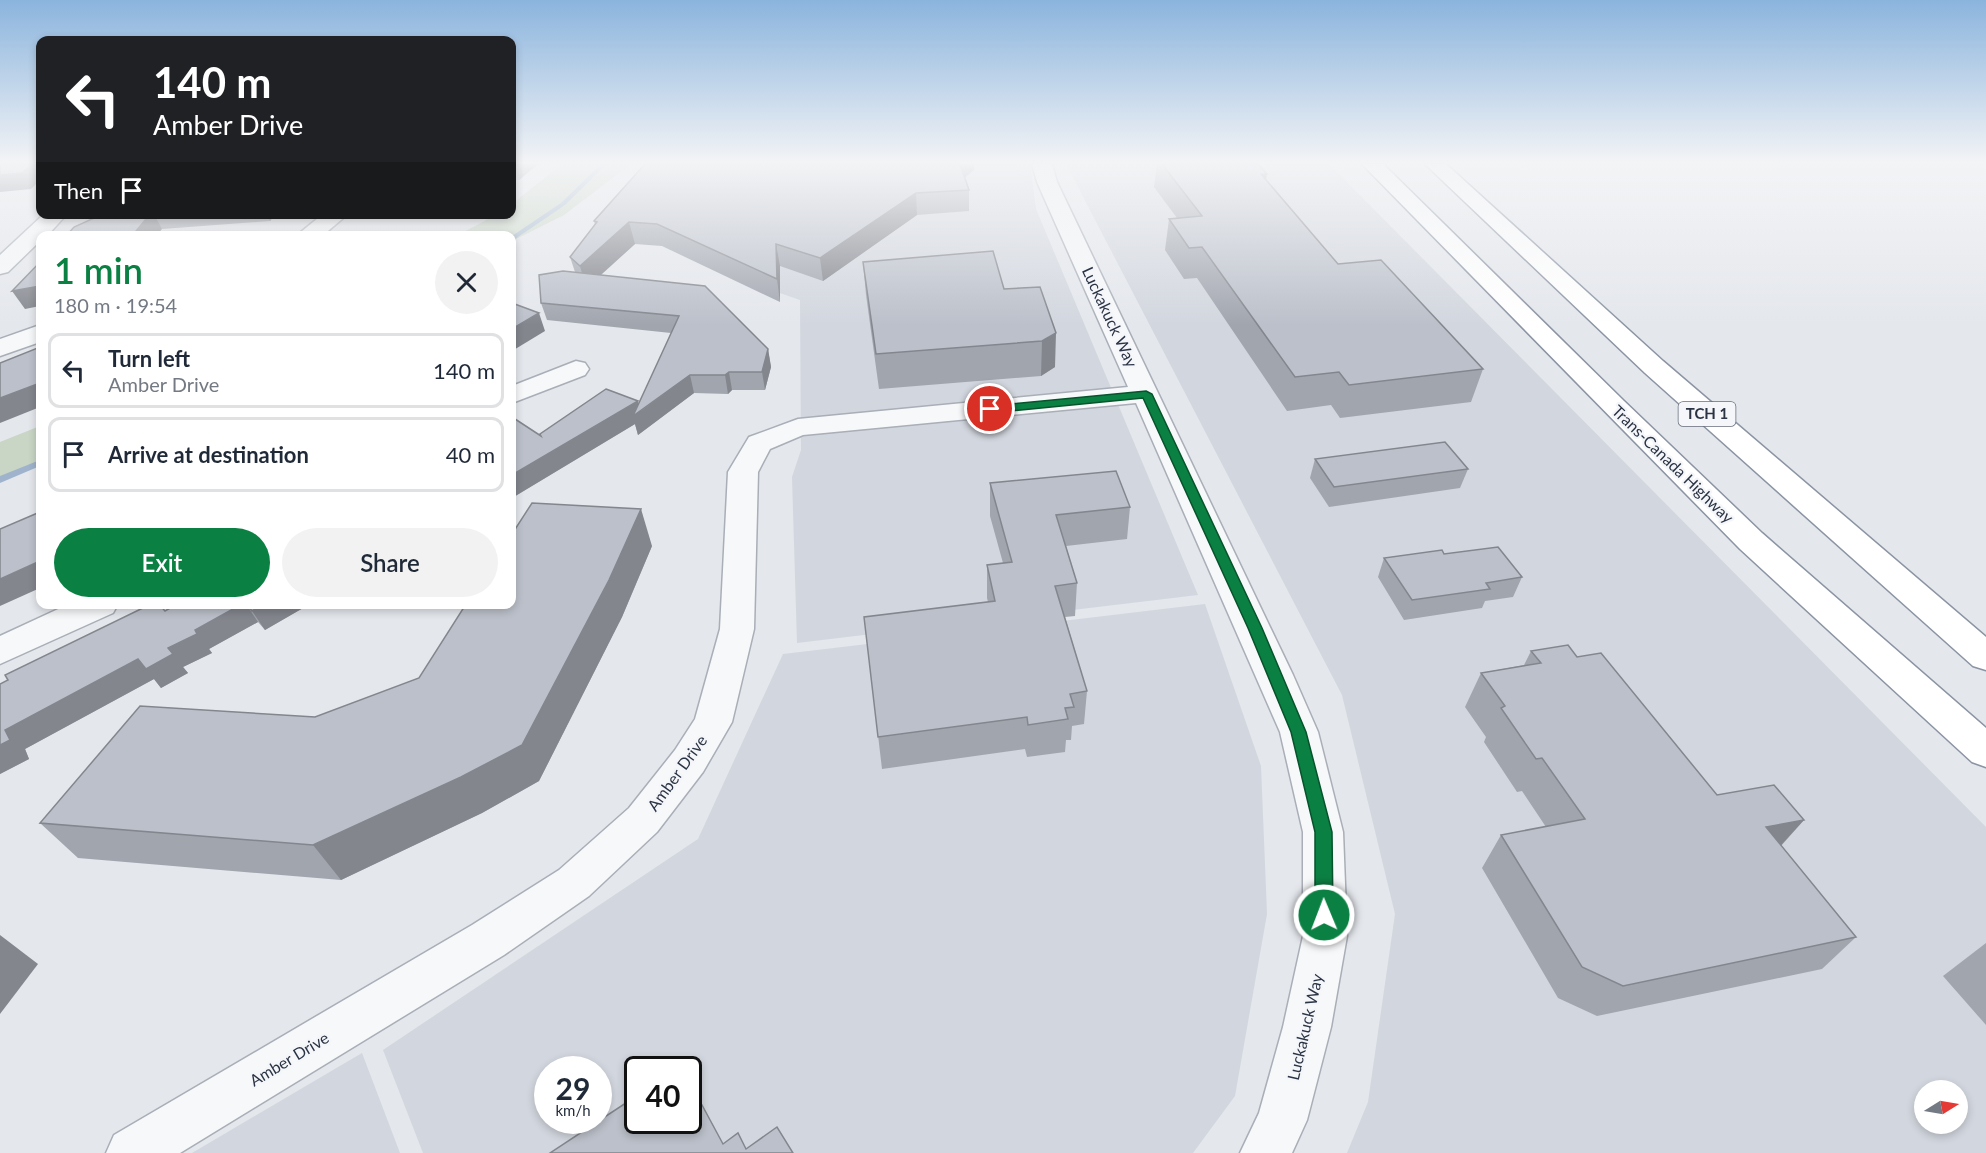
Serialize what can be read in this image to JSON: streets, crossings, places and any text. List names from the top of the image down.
{
  "streets": {
    "highway": ["TCH 1", "Trans-Canada Highway"],
    "street": ["Luckakuck Way", "Amber Drive"]
  },
  "crossings": [
    ["Luckakuck Way", "Amber Drive"]
  ],
  "north": "right",
  "page": {
    "turn": ["140 m", "Amber Drive"],
    "then": "Then",
    "heading": ["1 min", "180 m · 19:54"],
    "list": [
      {
        "name": "Turn left",
        "note": "Amber Drive",
        "value": "140 m"
      },
      {
        "name": "Arrive at destination",
        "value": "40 m"
      }
    ],
    "buttons": ["Exit", "Share"],
    "speed": "29 km/h",
    "limit": "40"
  }
}
